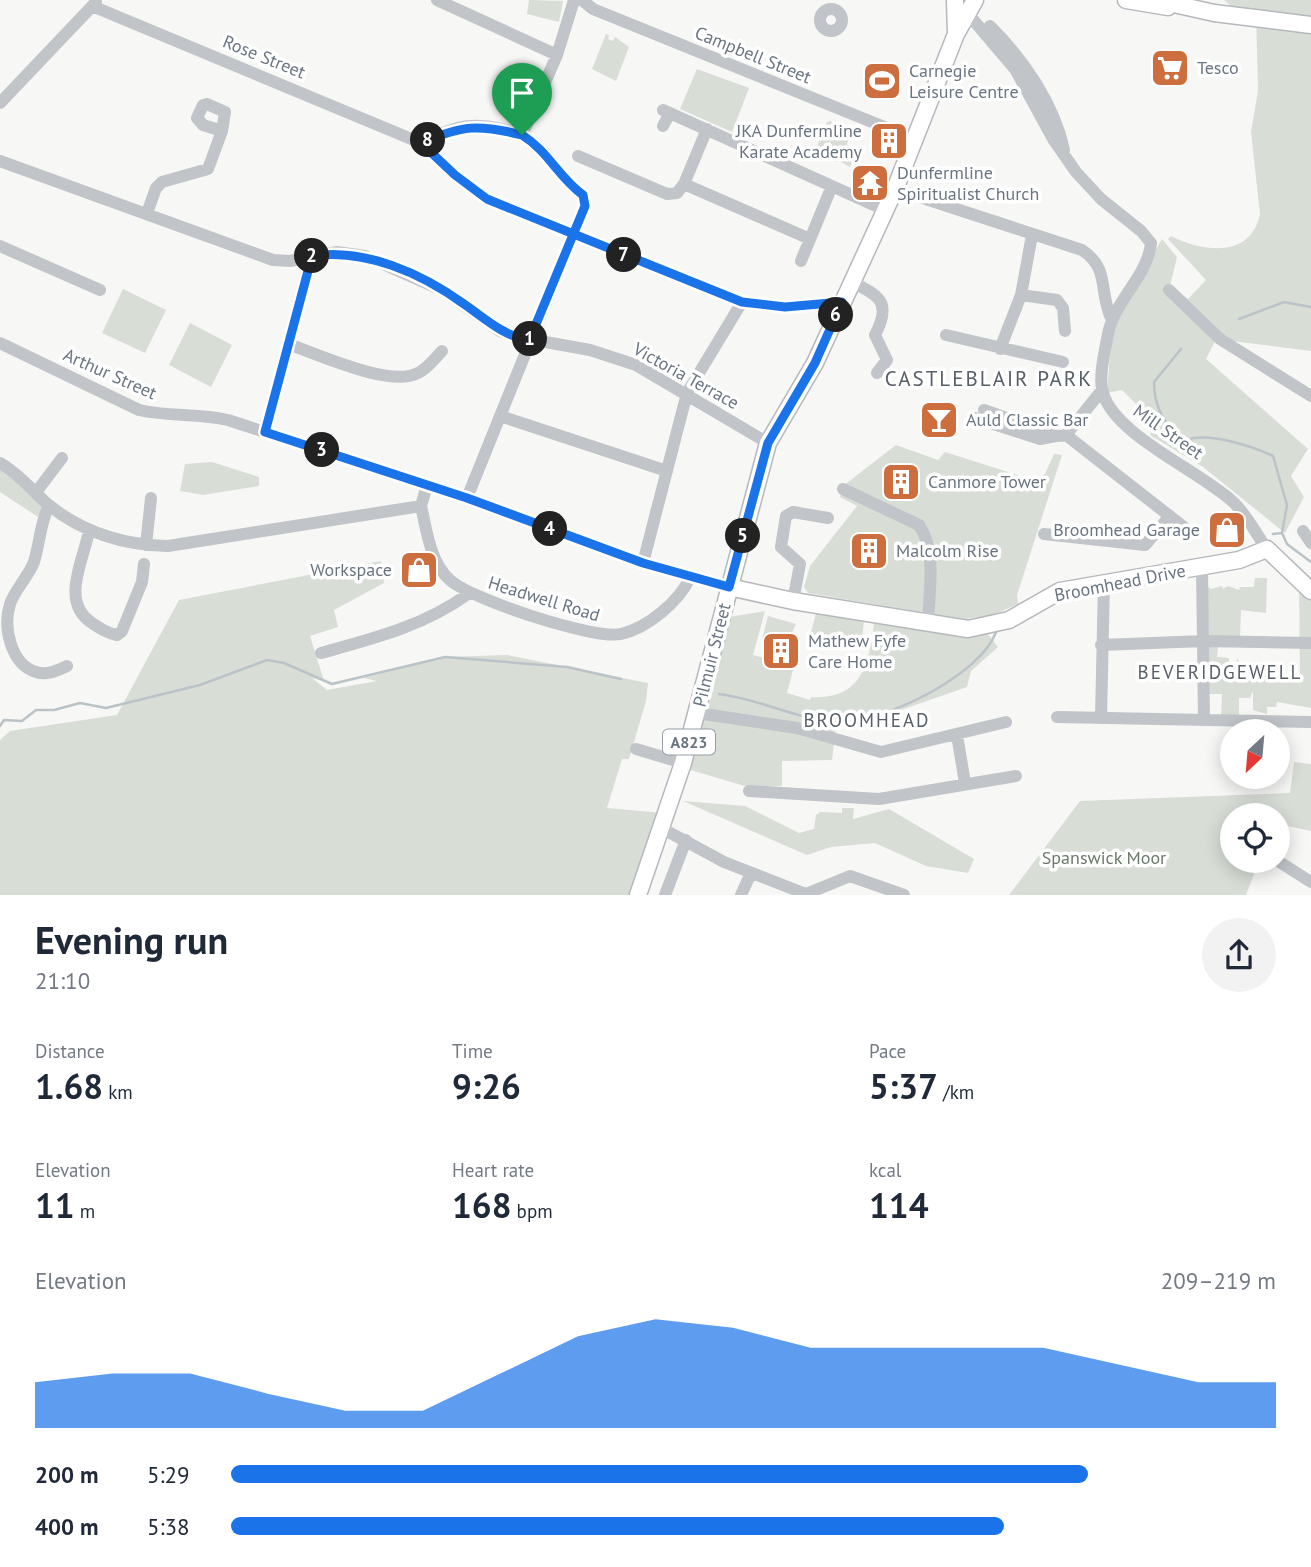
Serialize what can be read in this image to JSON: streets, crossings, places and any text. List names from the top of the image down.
{
  "streets": {
    "main road": ["Broomhead Drive", "Pilmuir Street", "A823"],
    "street": [
      "Campbell Street",
      "Rose Street",
      "Arthur Street",
      "Victoria Terrace",
      "Mill Street",
      "Headwell Road"
    ]
  },
  "crossings": [
    ["Campbell Street", "Pilmuir Street"],
    ["Arthur Street", "Broomhead Drive"],
    ["Arthur Street", "Headwell Road"],
    ["Arthur Street", "Pilmuir Street"],
    ["Victoria Terrace", "Pilmuir Street"],
    ["Mill Street", "Broomhead Drive"],
    ["Broomhead Drive", "Pilmuir Street"]
  ],
  "districts": ["CASTLEBLAIR PARK", "BEVERIDGEWELL", "BROOMHEAD"],
  "parks": ["Spanswick Moor"],
  "places": {
    "supermarket": ["Tesco"],
    "sports": ["Carnegie Leisure Centre"],
    "building": [
      "JKA Dunfermline Karate Academy",
      "Canmore Tower",
      "Malcolm Rise",
      "Mathew Fyfe Care Home"
    ],
    "temple": ["Dunfermline Spiritualist Church"],
    "bar": ["Auld Classic Bar"],
    "shop": ["Broomhead Garage", "Workspace"]
  },
  "north": "bottom left",
  "page": {
    "pins": [
      "8",
      "7",
      "2",
      "6",
      "1",
      "3",
      "4",
      "5"
    ],
    "heading": ["Evening run", "21:10"],
    "stats": [
      ["Distance", "1.68 km"],
      ["Time", "9:26"],
      ["Pace", "5:37 /km"],
      ["Elevation", "11 m"],
      ["Heart rate", "168 bpm"],
      ["kcal", "114"]
    ],
    "chart": ["Elevation", "209–219 m"],
    "list": [
      {
        "name": "200 m",
        "note": "5:29"
      },
      {
        "name": "400 m",
        "note": "5:38"
      }
    ]
  }
}
